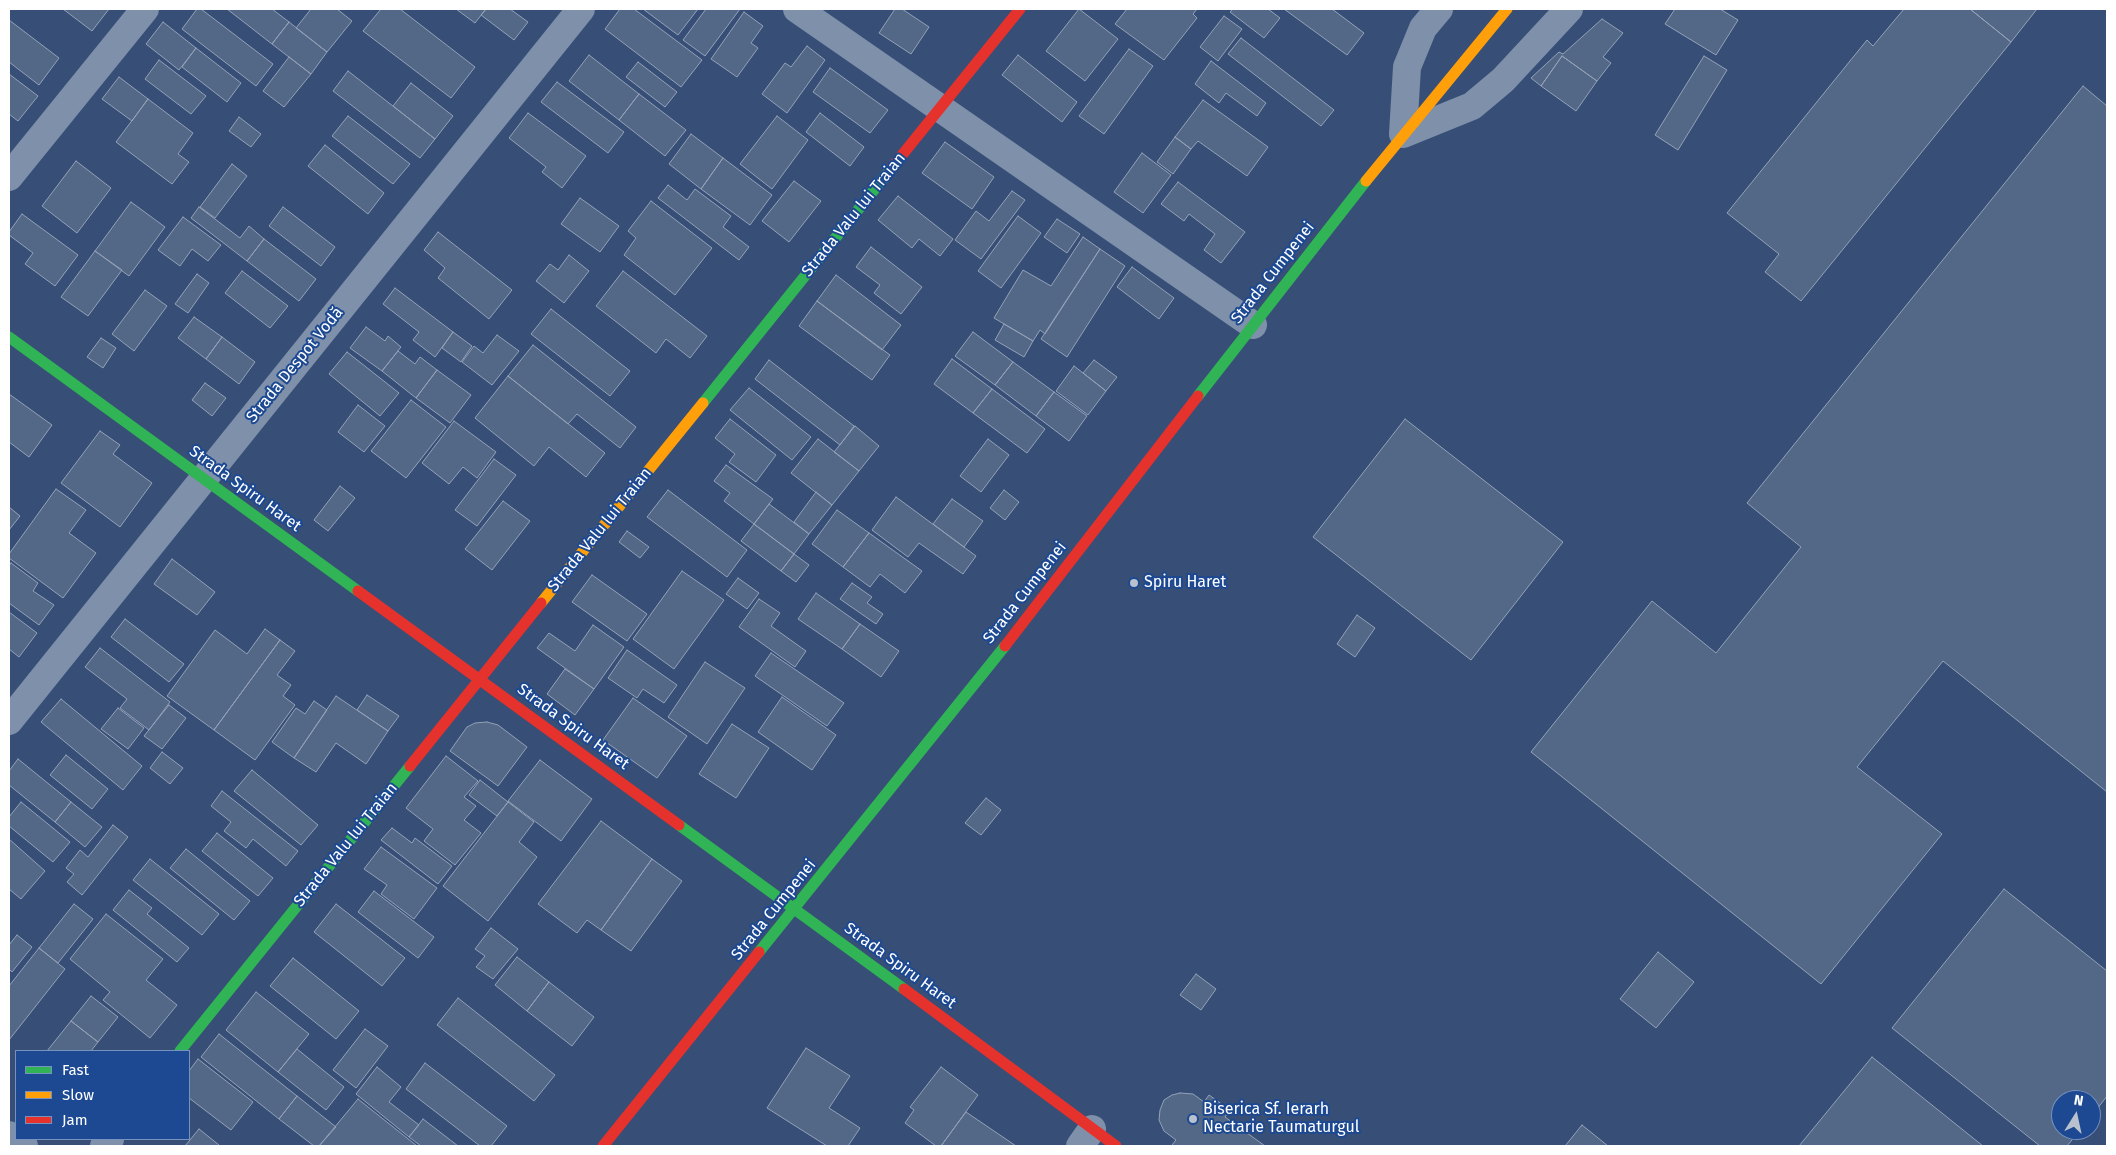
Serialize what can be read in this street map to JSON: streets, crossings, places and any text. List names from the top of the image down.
{
  "streets": {
    "street": [
      "Strada Valu lui Traian",
      "Strada Cumpenei",
      "Strada Despot Vodă",
      "Strada Spiru Haret"
    ]
  },
  "crossings": [
    ["Strada Valu lui Traian", "Strada Spiru Haret"],
    ["Strada Cumpenei", "Strada Spiru Haret"],
    ["Strada Despot Vodă", "Strada Spiru Haret"]
  ],
  "places": ["Spiru Haret", "Biserica Sf. Ierarh Nectarie Taumaturgul"],
  "legend": ["Fast", "Slow", "Jam"],
  "north": "top"
}
